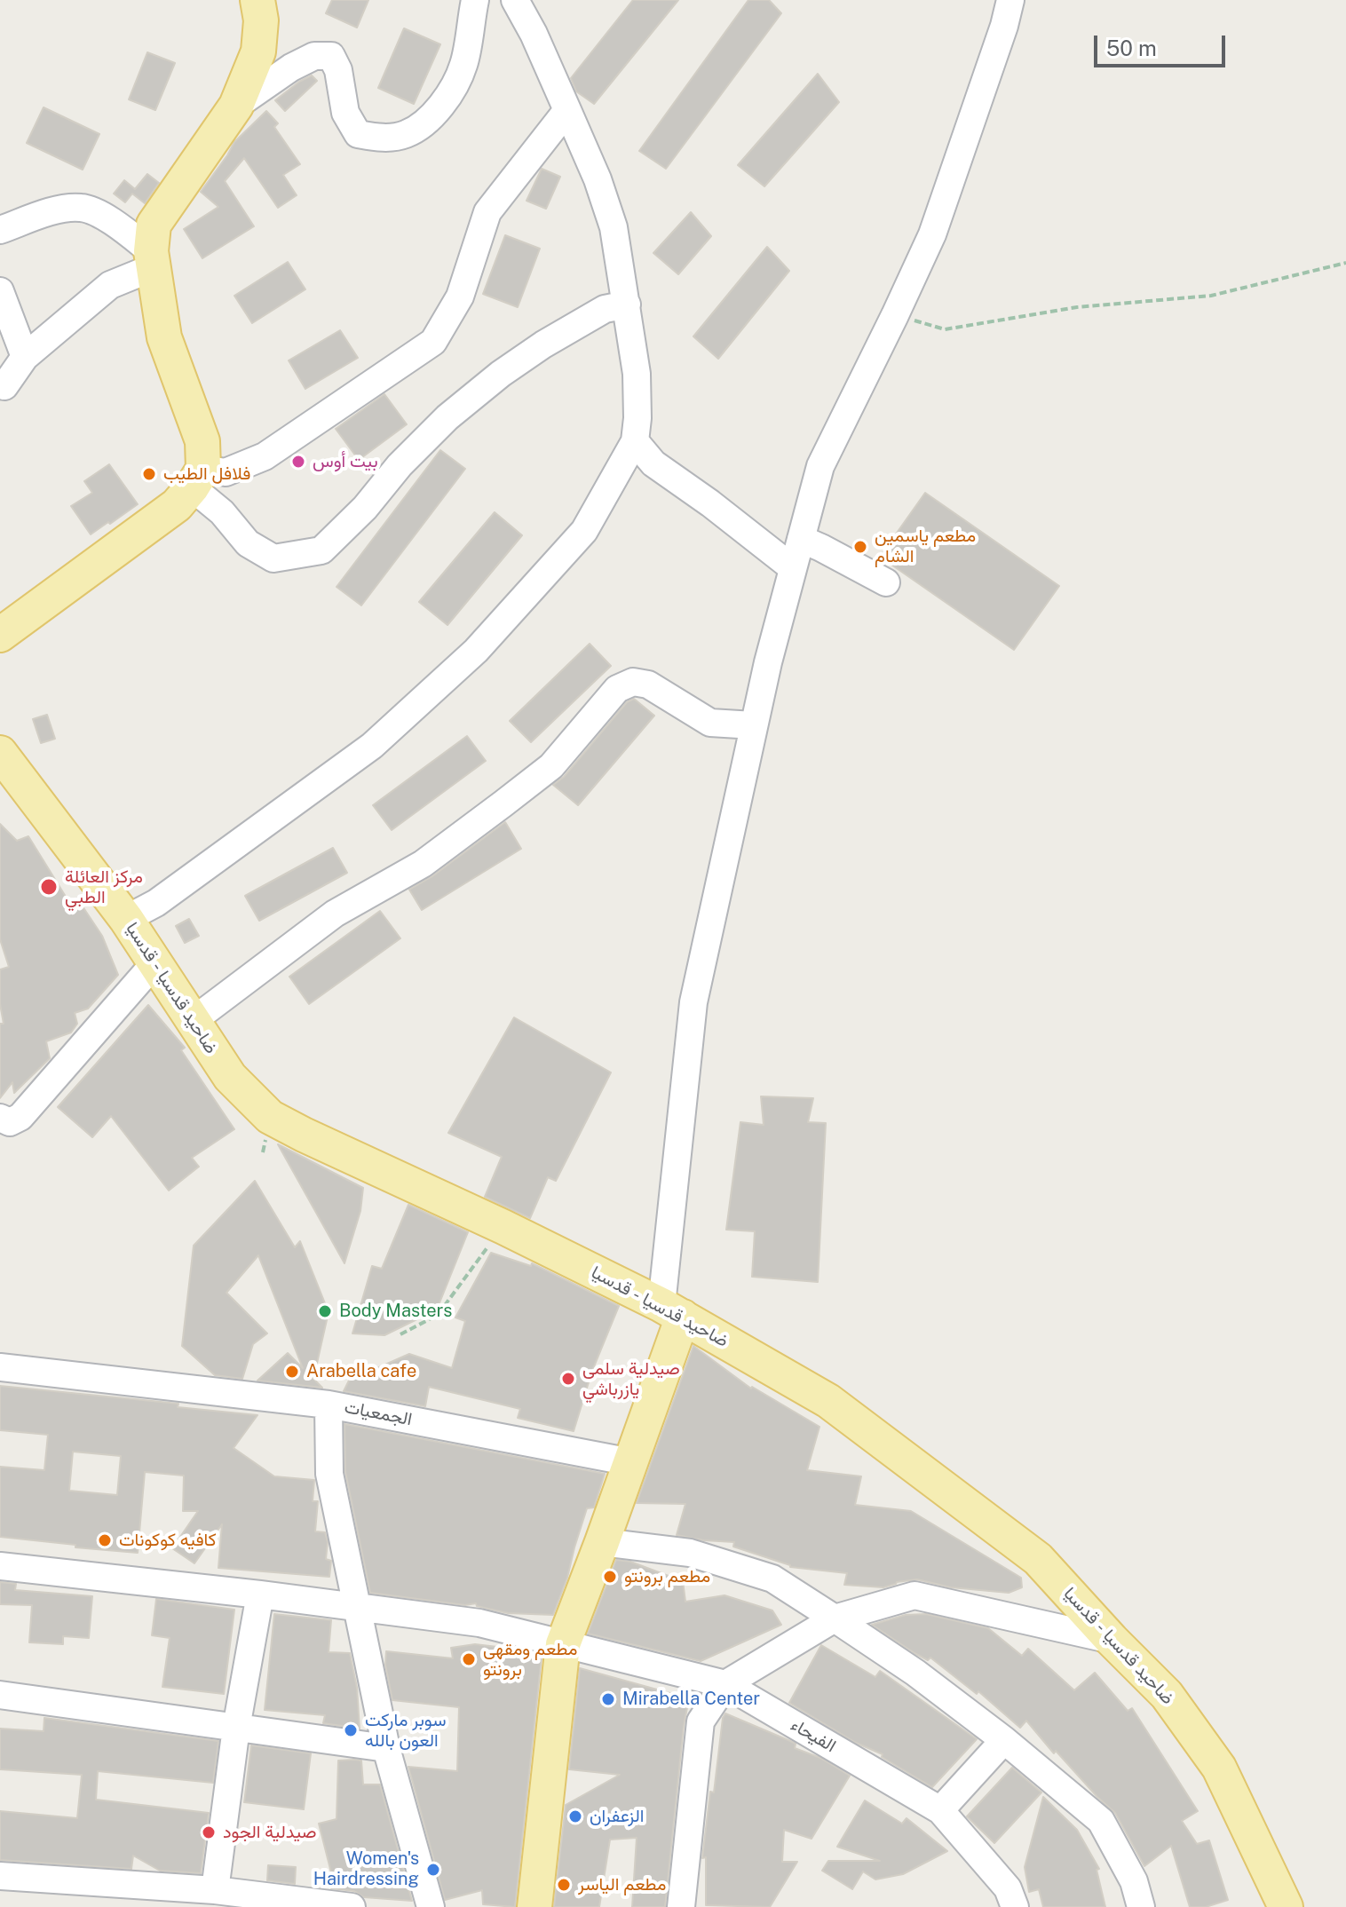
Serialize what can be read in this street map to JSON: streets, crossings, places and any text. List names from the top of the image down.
{
  "streets": {
    "main road": ["ضاحيد قدسيا - قدسيا"],
    "street": ["الجمعيات", "الفيحاء"]
  },
  "places": [
    "بيت أوس",
    "فلافل الطيب",
    "مطعم ياسمين الشام",
    "مركز العائلة الطبي",
    "Body Masters",
    "Arabella cafe",
    "صيدلية سلمى يازرباشي",
    "كافيه كوكونات",
    "مطعم برونتو",
    "مطعم ومقهى برونتو",
    "Mirabella Center",
    "سوبر ماركت العون بالله",
    "الزعفران",
    "صيدلية الجود",
    "Women's Hairdressing",
    "مطعم الياسر"
  ],
  "scale_bar": "50 m"
}
